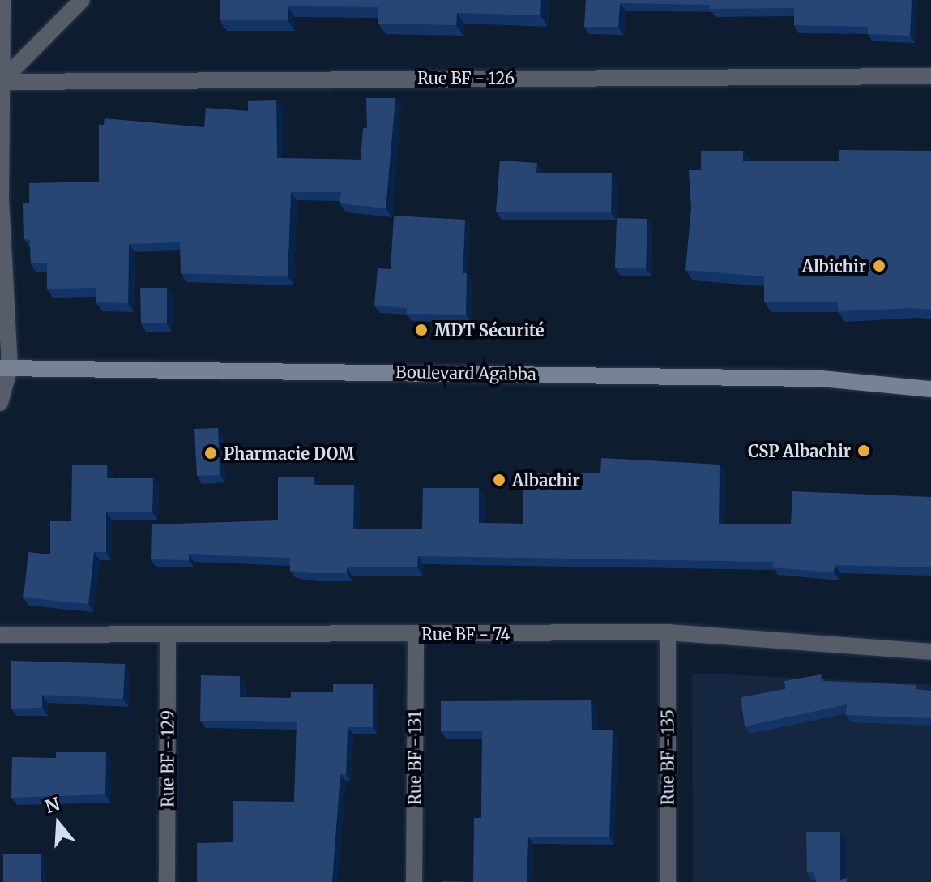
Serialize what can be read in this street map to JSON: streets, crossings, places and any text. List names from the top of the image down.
{
  "streets": {
    "main road": ["Boulevard Agabba"],
    "street": [
      "Rue BF - 126",
      "Rue BF - 74",
      "Rue BF - 135",
      "Rue BF - 131",
      "Rue BF - 129"
    ]
  },
  "crossings": [
    ["Rue BF - 74", "Rue BF - 135"],
    ["Rue BF - 74", "Rue BF - 131"],
    ["Rue BF - 74", "Rue BF - 129"]
  ],
  "places": [
    "Albichir",
    "MDT Sécurité",
    "CSP Albachir",
    "Pharmacie DOM",
    "Albachir"
  ],
  "north": "top"
}
